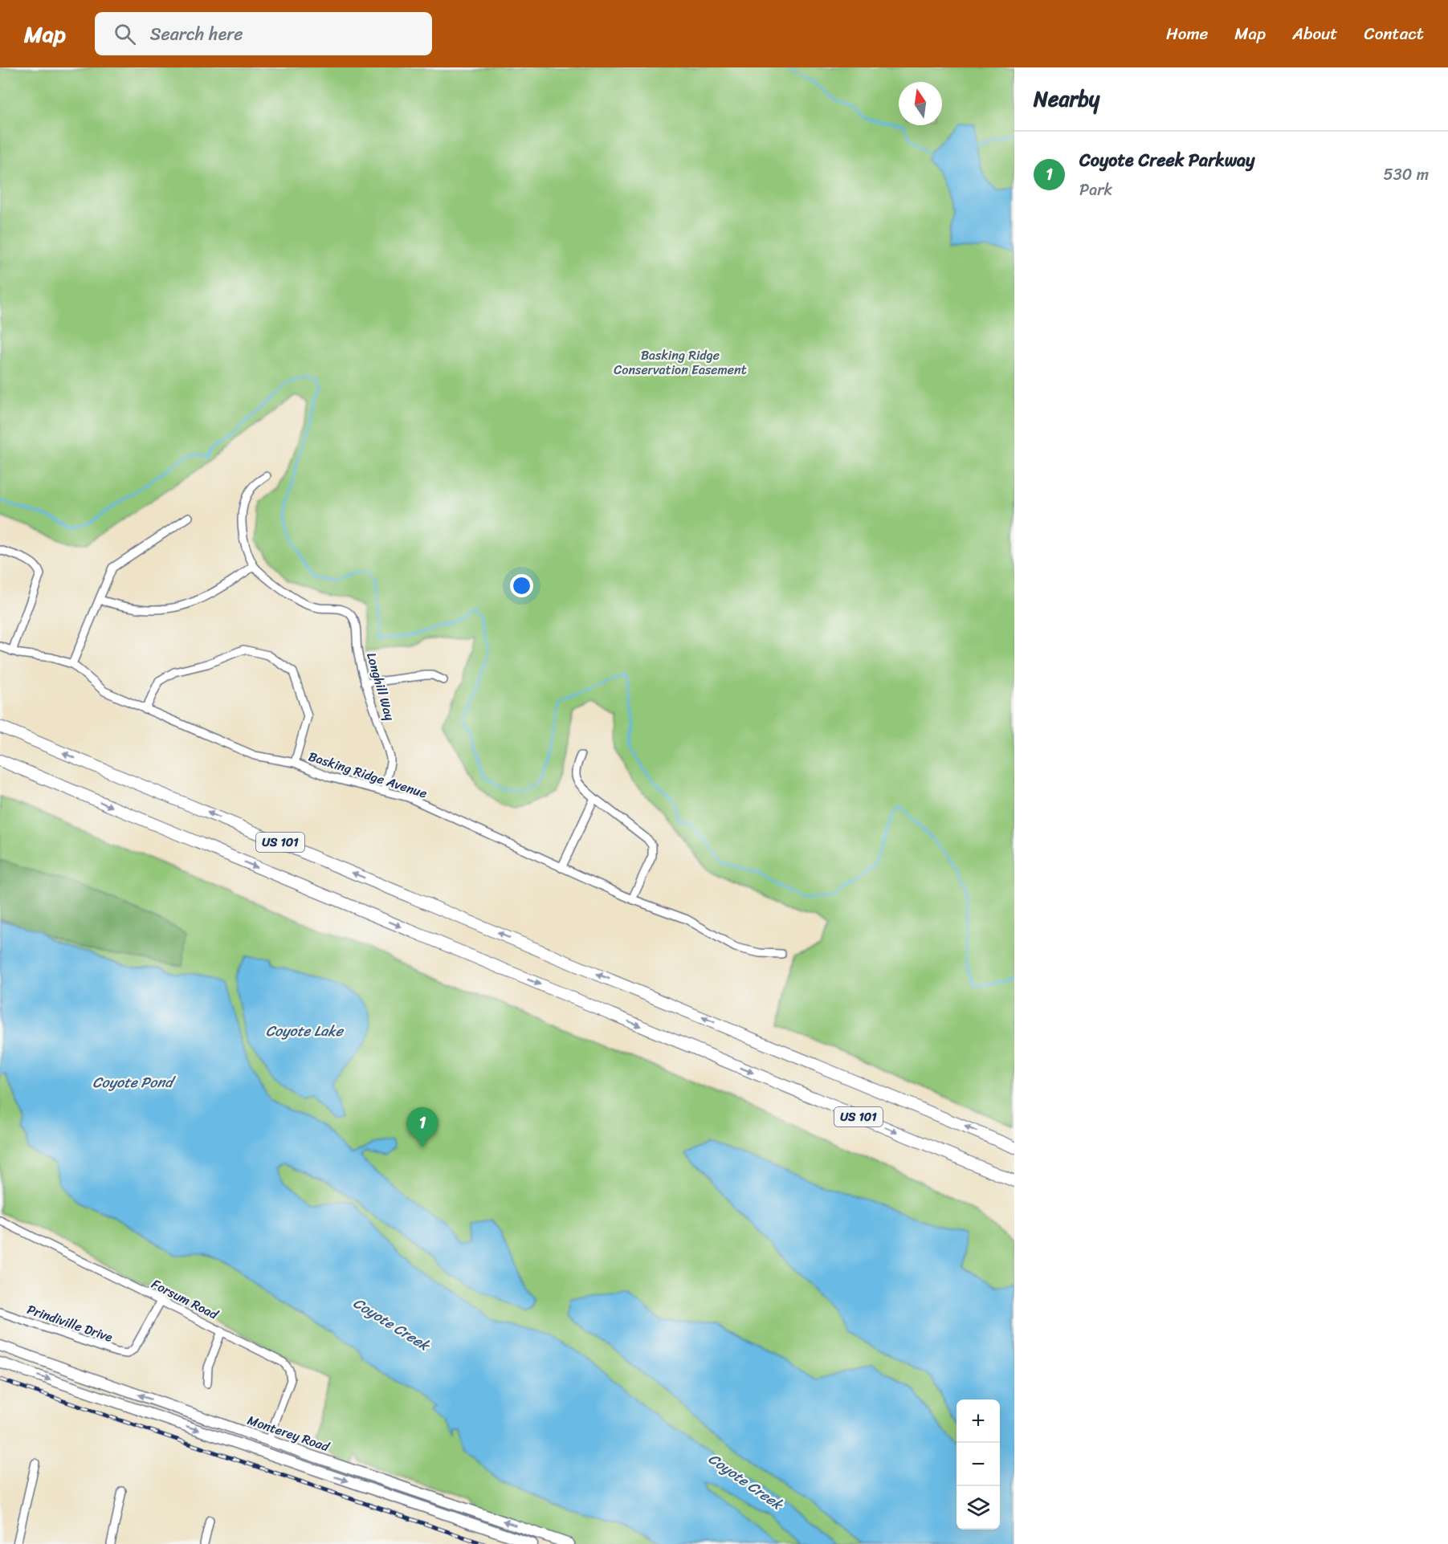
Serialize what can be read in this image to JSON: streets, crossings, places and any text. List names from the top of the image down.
{
  "streets": {
    "highway": ["US 101"],
    "main road": ["Monterey Road"],
    "street": [
      "Longhill Way",
      "Basking Ridge Avenue",
      "Forsum Road",
      "Prindiville Drive"
    ]
  },
  "crossings": [
    ["Longhill Way", "Basking Ridge Avenue"],
    ["Forsum Road", "Prindiville Drive"],
    ["Forsum Road", "Monterey Road"]
  ],
  "water": ["Coyote Lake", "Coyote Pond", "Coyote Creek"],
  "parks": ["Basking Ridge Conservation Easement"],
  "north": "top",
  "page": {
    "header": "Map",
    "search": "Search here",
    "nav": [
      "Home",
      "Map",
      "About",
      "Contact"
    ],
    "heading": "Nearby",
    "list": [
      {
        "mark": "1",
        "name": "Coyote Creek Parkway",
        "note": "Park",
        "value": "530 m"
      }
    ],
    "pins": "1",
    "map_buttons": ["+", "−"]
  }
}
